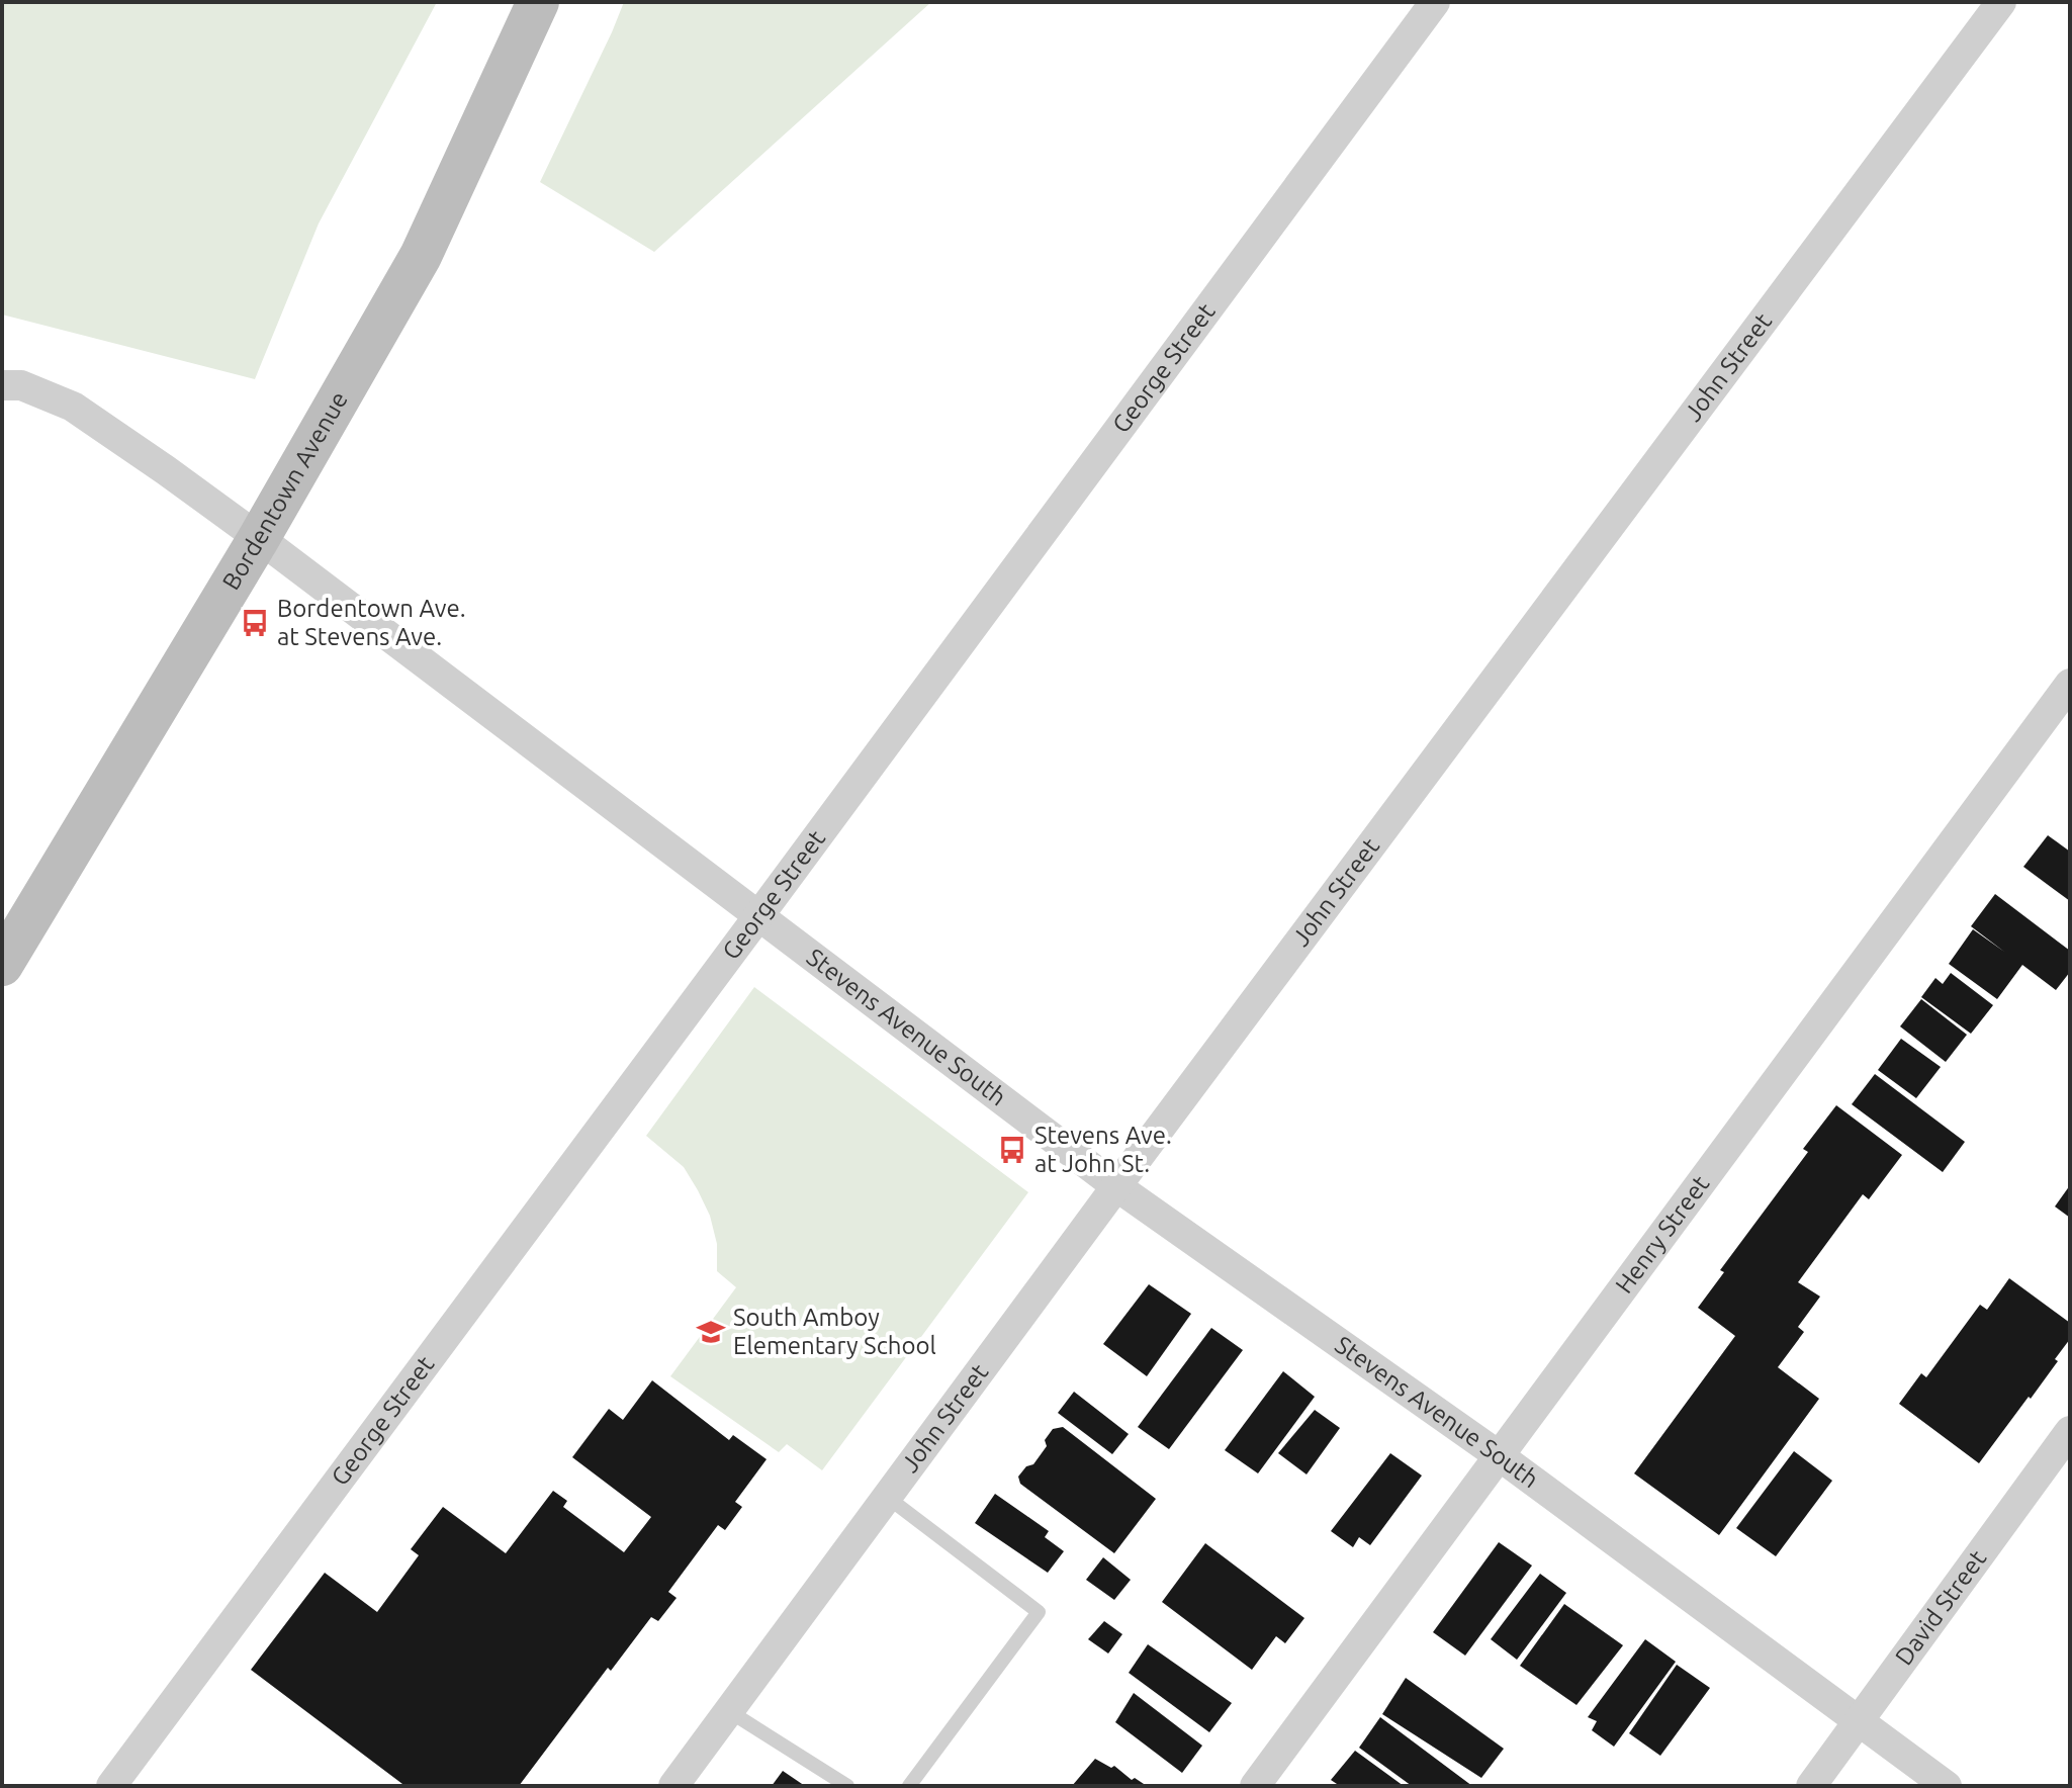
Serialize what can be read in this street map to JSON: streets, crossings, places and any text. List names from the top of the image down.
{
  "streets": {
    "street": [
      "George Street",
      "John Street",
      "Bordentown Avenue",
      "Stevens Avenue South",
      "Henry Street",
      "David Street"
    ]
  },
  "crossings": [
    ["George Street", "Stevens Avenue South"],
    ["John Street", "Stevens Avenue South"],
    ["Bordentown Avenue", "Stevens Avenue South"],
    ["Stevens Avenue South", "Henry Street"],
    ["Stevens Avenue South", "David Street"]
  ],
  "places": {
    "bus stop": ["Bordentown Ave. at Stevens Ave.", "Stevens Ave. at John St."],
    "school or university": ["South Amboy Elementary School"]
  }
}
